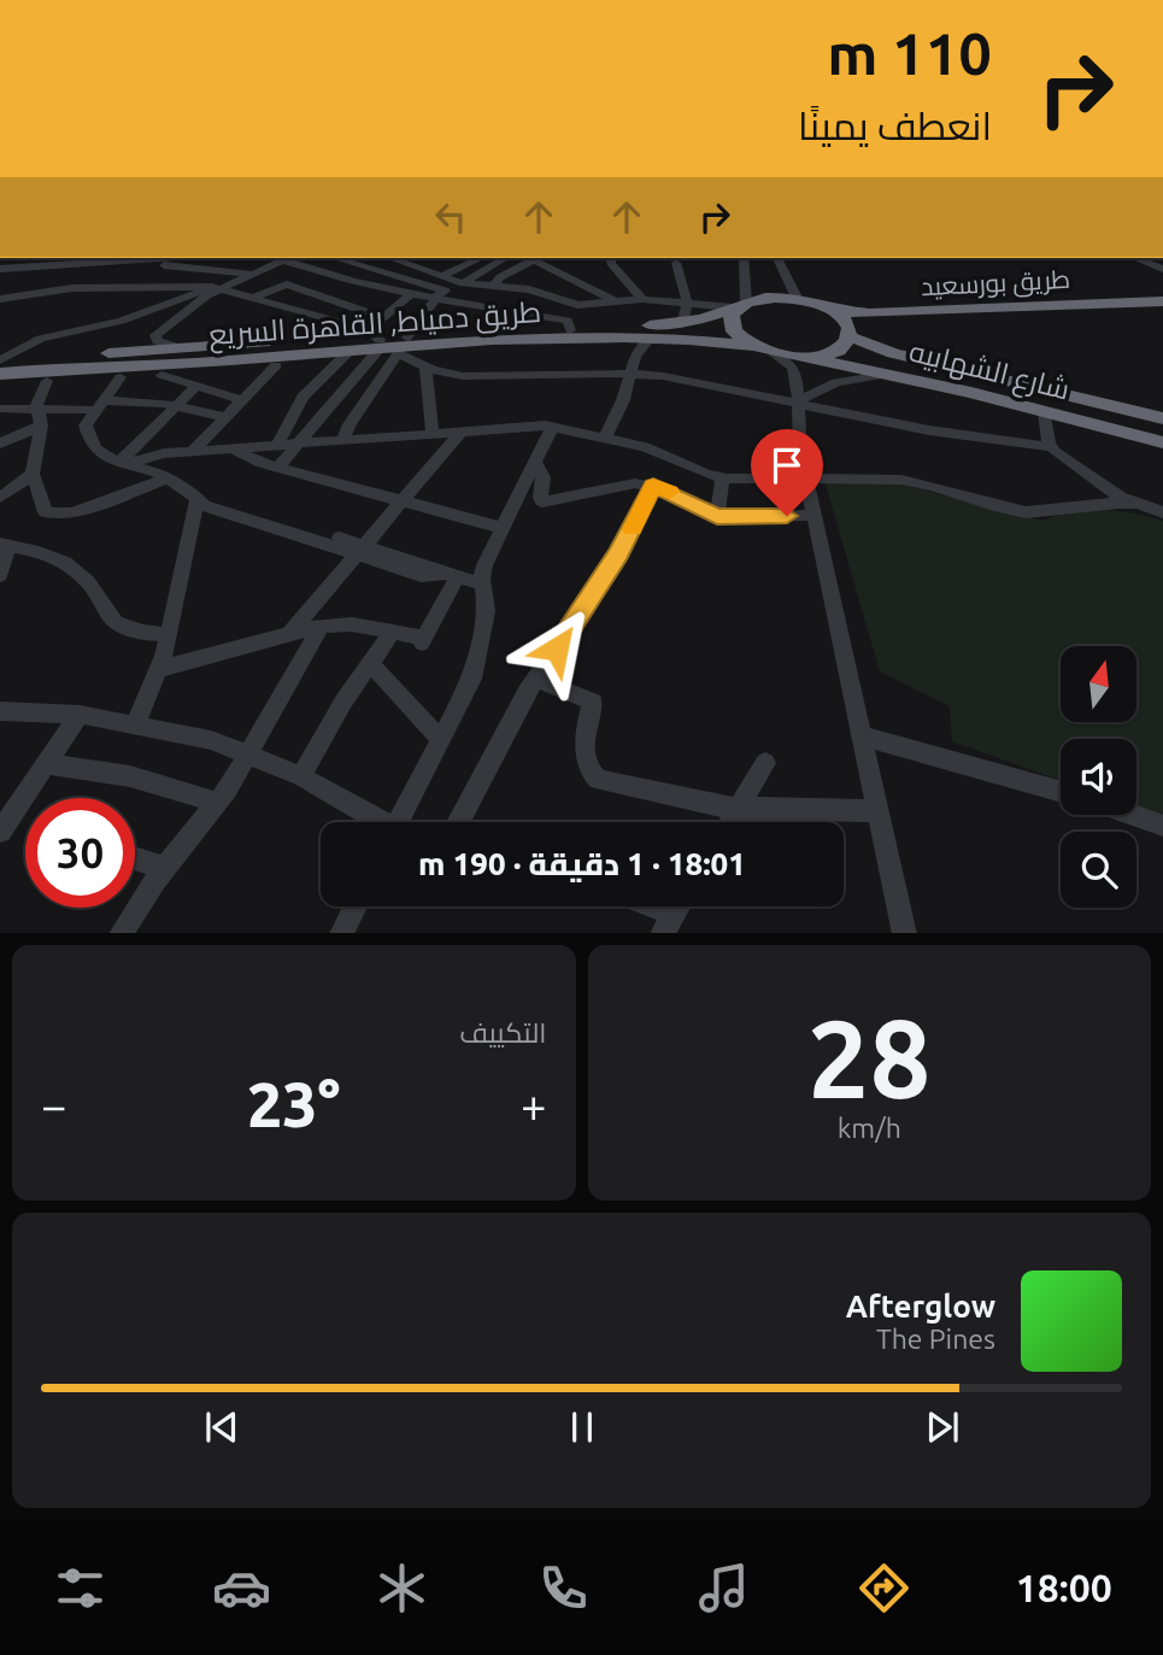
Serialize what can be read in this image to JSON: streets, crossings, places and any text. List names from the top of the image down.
{
  "streets": {
    "highway": ["طريق بورسعيد", "طريق دمياط, القاهرة السريع", "شارع الشهابيه"]
  },
  "crossings": [
    ["طريق بورسعيد", "طريق دمياط, القاهرة السريع"],
    ["طريق بورسعيد", "شارع الشهابيه"],
    ["طريق دمياط, القاهرة السريع", "شارع الشهابيه"]
  ],
  "north": "top",
  "page": {
    "turn": ["110 m", "انعطف يمينًا"],
    "limit": "30",
    "trip": "18:01 · 1 دقيقة · 190 m",
    "tile": [
      ["28", "km/h"],
      "التكييف"
    ],
    "heat": ["−", "23°", "+"],
    "song": ["Afterglow", "The Pines"],
    "tabs": "18:00"
  }
}
